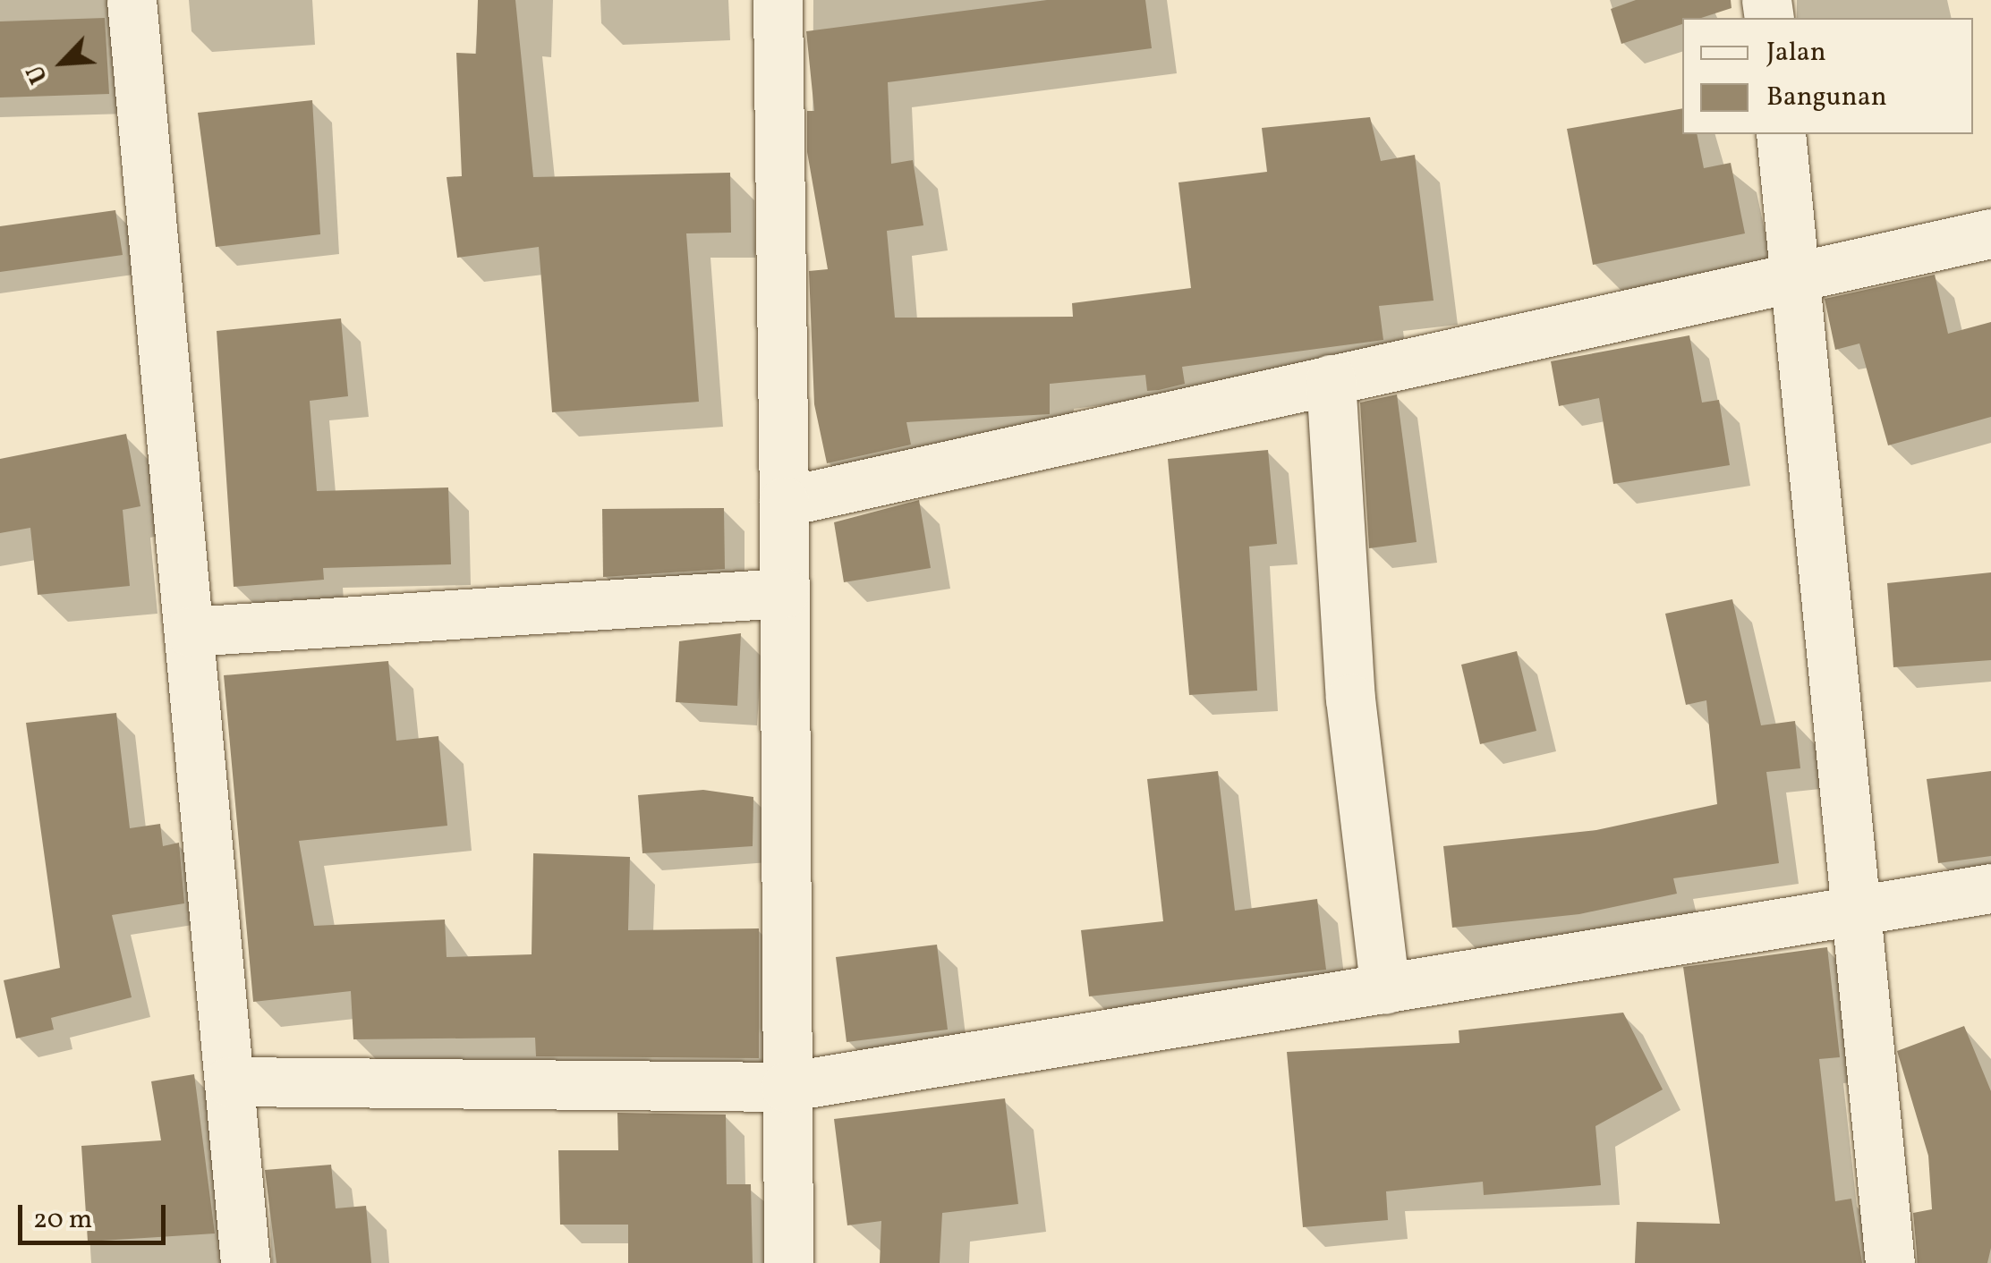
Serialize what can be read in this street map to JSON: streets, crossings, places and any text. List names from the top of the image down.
{
  "legend": ["Jalan", "Bangunan"],
  "scale_bar": "20 m",
  "north": "bottom left"
}
